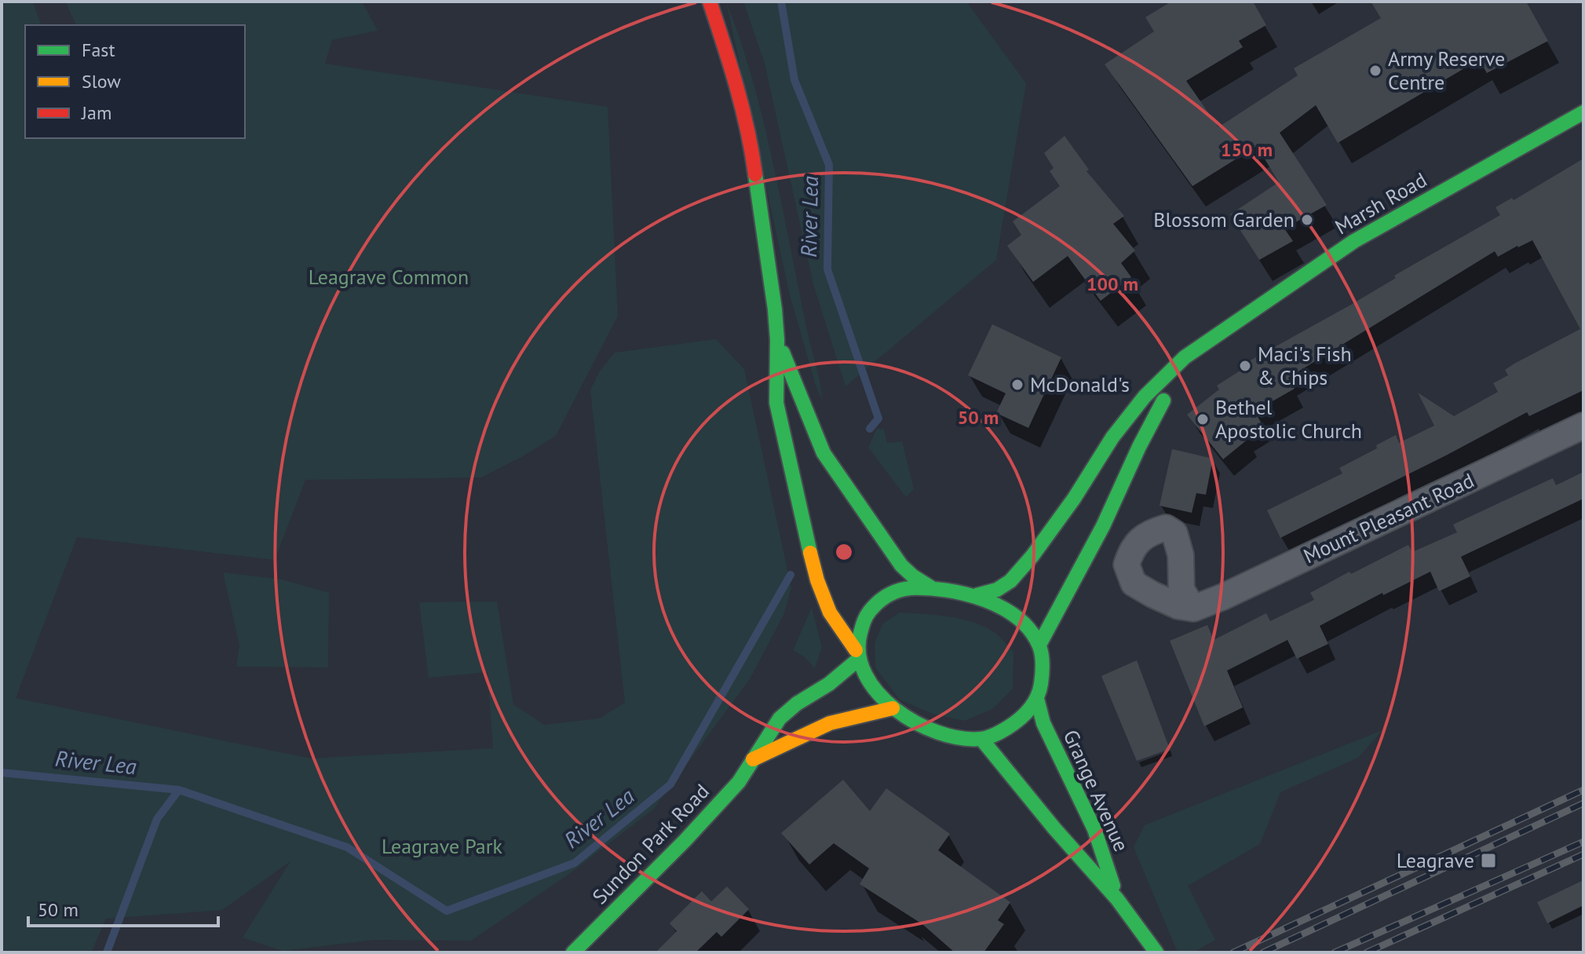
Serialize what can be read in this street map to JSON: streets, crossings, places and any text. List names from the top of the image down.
{
  "streets": {
    "main road": ["Marsh Road", "Grange Avenue", "Sundon Park Road"],
    "street": ["Mount Pleasant Road"]
  },
  "crossings": [
    ["Marsh Road", "Grange Avenue"],
    ["Marsh Road", "Sundon Park Road"],
    ["Grange Avenue", "Sundon Park Road"]
  ],
  "water": ["River Lea"],
  "parks": ["Leagrave Common", "Leagrave Park"],
  "places": {
    "other": [
      "Army Reserve Centre",
      "Blossom Garden",
      "Maci's Fish & Chips",
      "McDonald's",
      "Bethel Apostolic Church"
    ],
    "transit": ["Leagrave"]
  },
  "legend": ["Fast", "Slow", "Jam"],
  "scale_bar": "50 m",
  "rings": ["150 m", "100 m", "50 m"]
}
